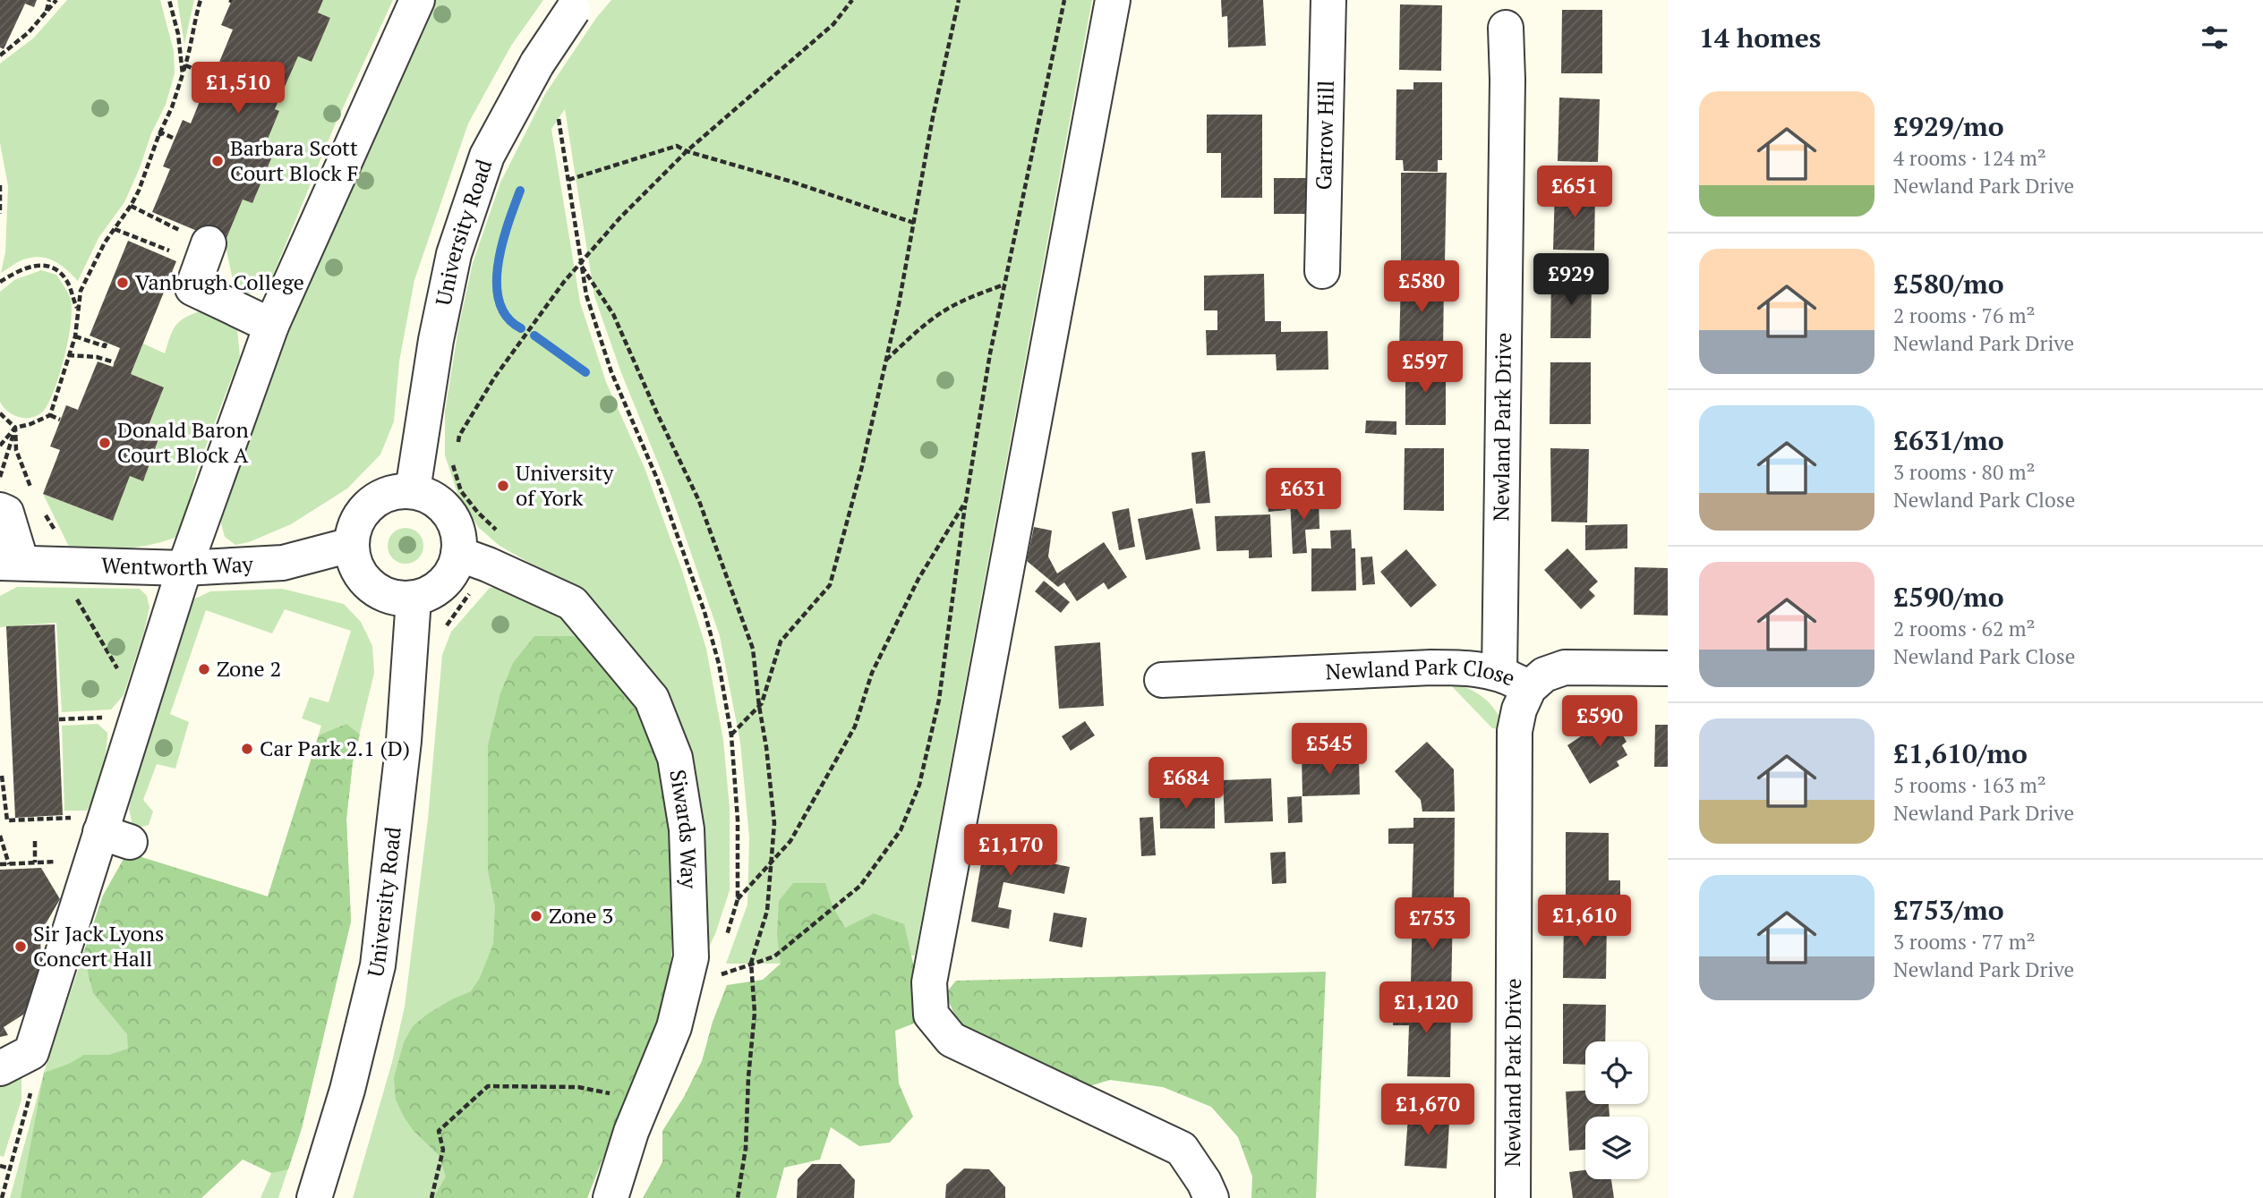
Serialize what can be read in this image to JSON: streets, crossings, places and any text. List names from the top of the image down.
{
  "streets": {
    "street": [
      "Garrow Hill",
      "University Road",
      "Newland Park Drive",
      "Wentworth Way",
      "Newland Park Close",
      "Siwards Way"
    ]
  },
  "crossings": [
    ["University Road", "Wentworth Way"],
    ["University Road", "Siwards Way"],
    ["Newland Park Drive", "Newland Park Close"],
    ["Wentworth Way", "Siwards Way"]
  ],
  "places": [
    "Barbara Scott Court Block F",
    "Vanbrugh College",
    "Donald Baron Court Block A",
    "University of York",
    "Zone 2",
    "Car Park 2.1 (D)",
    "Zone 3",
    "Sir Jack Lyons Concert Hall"
  ],
  "page": {
    "heading": "14 homes",
    "price": [
      "£1,510",
      "£651",
      "£929",
      "£580",
      "£597",
      "£631",
      "£590",
      "£545",
      "£684",
      "£1,170",
      "£1,610",
      "£753",
      "£1,120",
      "£1,670"
    ],
    "list": [
      {
        "name": "£929/mo",
        "note": "4 rooms · 124 m² · Newland Park Drive"
      },
      {
        "name": "£580/mo",
        "note": "2 rooms · 76 m² · Newland Park Drive"
      },
      {
        "name": "£631/mo",
        "note": "3 rooms · 80 m² · Newland Park Close"
      },
      {
        "name": "£590/mo",
        "note": "2 rooms · 62 m² · Newland Park Close"
      },
      {
        "name": "£1,610/mo",
        "note": "5 rooms · 163 m² · Newland Park Drive"
      },
      {
        "name": "£753/mo",
        "note": "3 rooms · 77 m² · Newland Park Drive"
      }
    ]
  }
}
